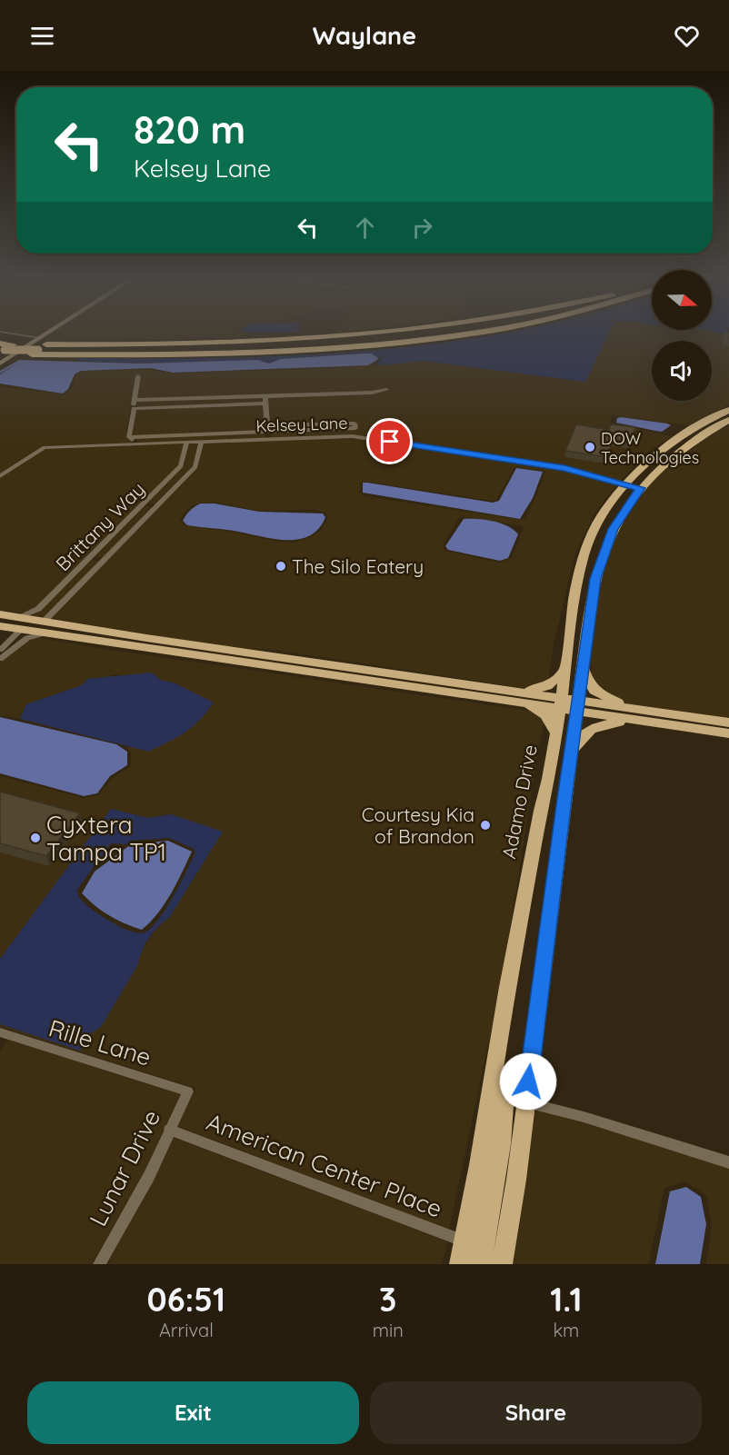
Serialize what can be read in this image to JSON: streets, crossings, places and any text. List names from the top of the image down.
{
  "streets": {
    "main road": ["Adamo Drive"],
    "street": [
      "Kelsey Lane",
      "Brittany Way",
      "Rille Lane",
      "American Center Place",
      "Lunar Drive"
    ]
  },
  "crossings": [
    ["Kelsey Lane", "Brittany Way"],
    ["Kelsey Lane", "Adamo Drive"],
    ["Adamo Drive", "American Center Place"],
    ["Rille Lane", "Lunar Drive"],
    ["American Center Place", "Lunar Drive"]
  ],
  "places": [
    "DOW Technologies",
    "The Silo Eatery",
    "Courtesy Kia of Brandon",
    "Cyxtera Tampa TP1"
  ],
  "north": "right",
  "page": {
    "header": "Waylane",
    "turn": ["820 m", "Kelsey Lane"],
    "eta": [
      "06:51",
      "Arrival",
      "3",
      "min",
      "1.1",
      "km"
    ],
    "buttons": ["Exit", "Share"]
  }
}
